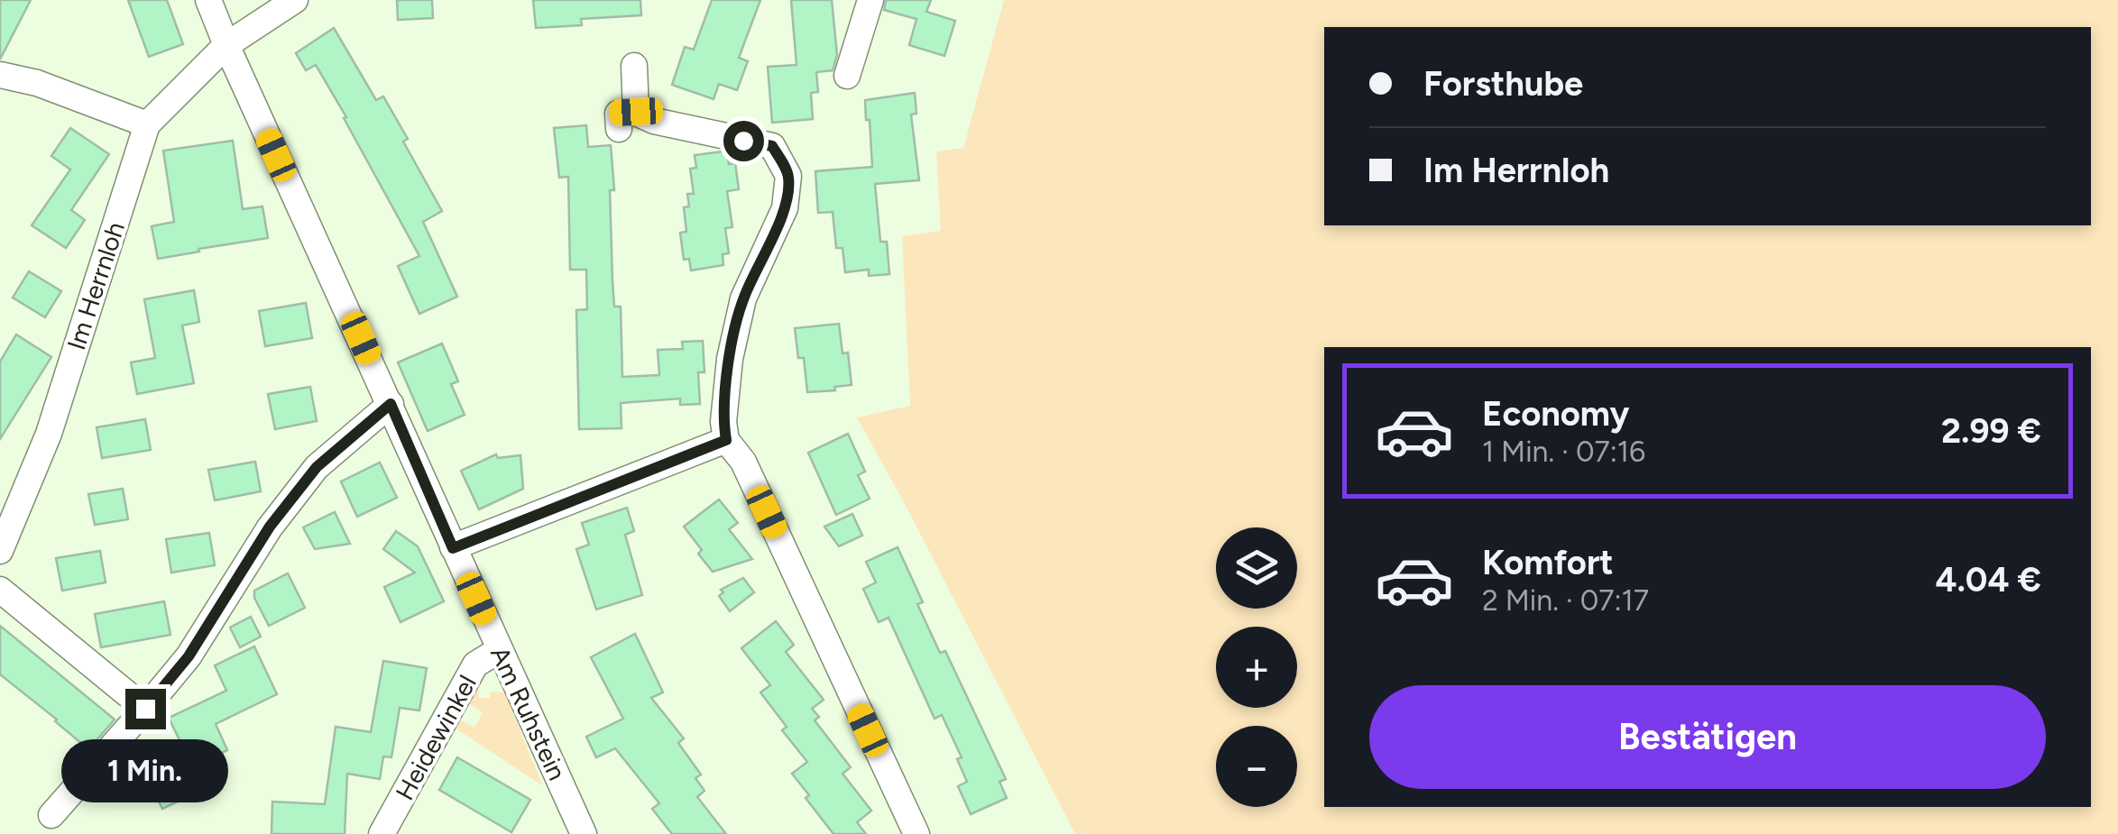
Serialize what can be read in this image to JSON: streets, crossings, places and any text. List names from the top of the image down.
{
  "streets": {
    "street": ["Im Herrnloh", "Am Ruhstein", "Heidewinkel"]
  },
  "crossings": [
    ["Im Herrnloh", "Am Ruhstein"],
    ["Am Ruhstein", "Heidewinkel"]
  ],
  "page": {
    "banner": ["Forsthube", "Im Herrnloh"],
    "list": [
      {
        "name": "Economy",
        "note": "1 Min. · 07:16",
        "value": "2.99 €"
      },
      {
        "name": "Komfort",
        "note": "2 Min. · 07:17",
        "value": "4.04 €"
      }
    ],
    "map_buttons": ["+", "−"],
    "buttons": "Bestätigen",
    "bubble": "1 Min."
  }
}
